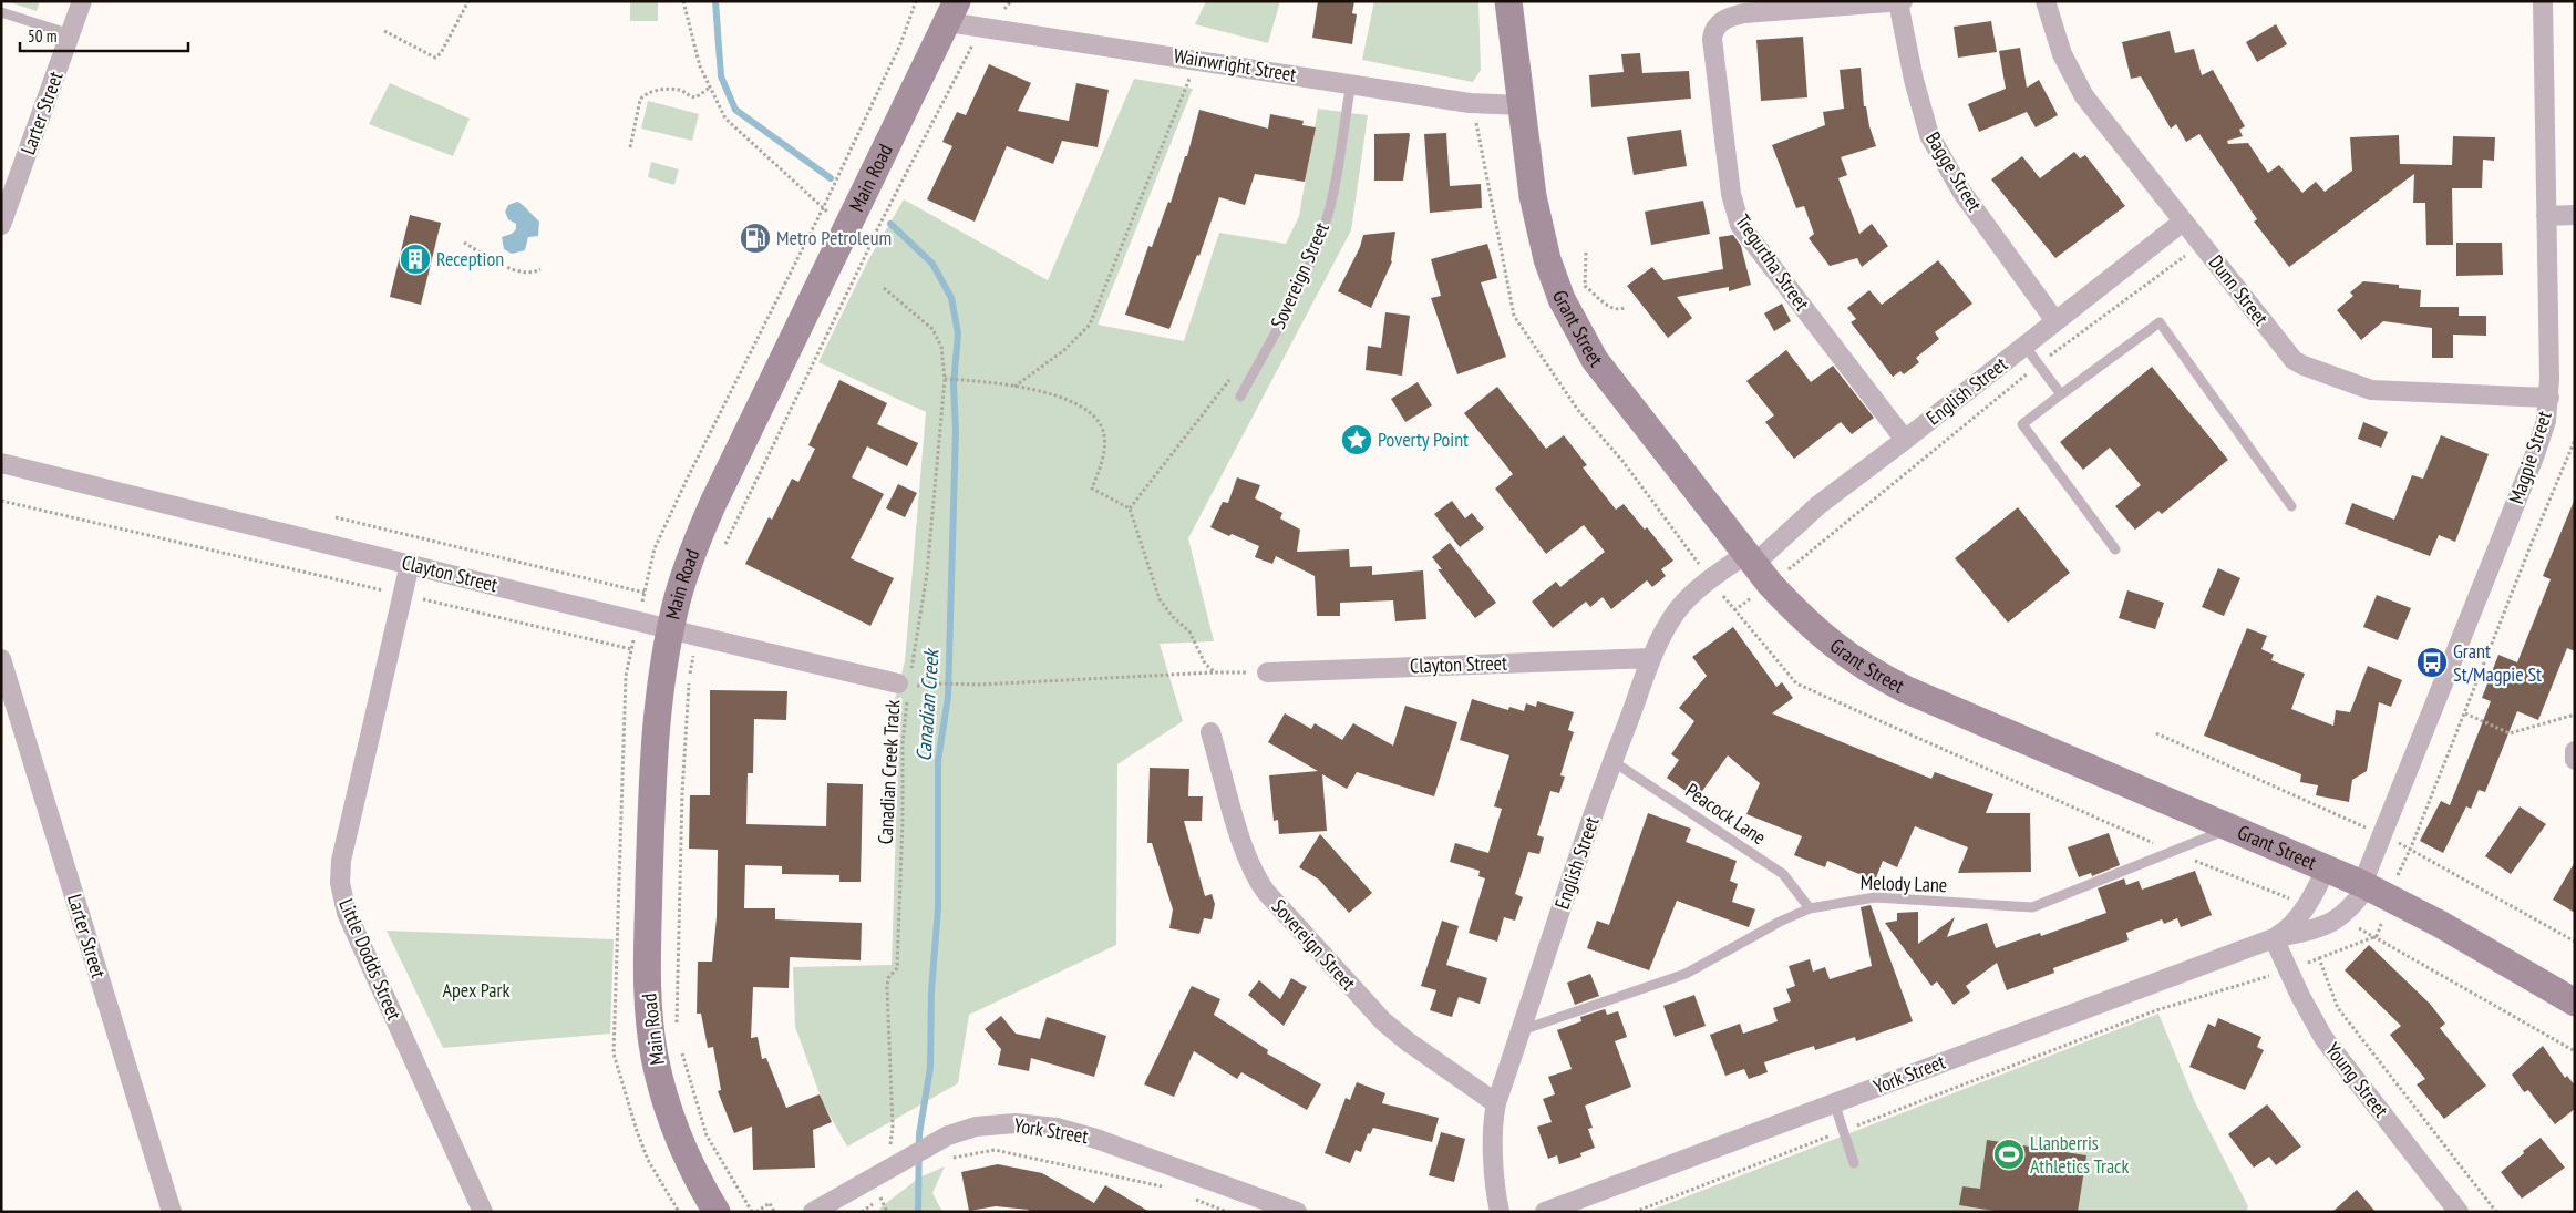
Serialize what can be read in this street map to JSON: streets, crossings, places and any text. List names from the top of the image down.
{
  "streets": {
    "main road": ["Main Road", "Grant Street"],
    "street": [
      "Wainwright Street",
      "Larter Street",
      "Bagge Street",
      "Tregurtha Street",
      "Sovereign Street",
      "Dunn Street",
      "English Street",
      "Magpie Street",
      "Clayton Street",
      "Little Dodds Street",
      "York Street",
      "Young Street"
    ],
    "lane": ["Peacock Lane", "Melody Lane"],
    "path": ["Canadian Creek Track"]
  },
  "crossings": [
    ["Wainwright Street", "Main Road"],
    ["Wainwright Street", "Sovereign Street"],
    ["Wainwright Street", "Grant Street"],
    ["Bagge Street", "Tregurtha Street"],
    ["Bagge Street", "English Street"],
    ["Main Road", "Clayton Street"],
    ["Tregurtha Street", "English Street"],
    ["Sovereign Street", "English Street"],
    ["Dunn Street", "English Street"],
    ["Dunn Street", "Magpie Street"],
    ["Grant Street", "English Street"],
    ["Grant Street", "Magpie Street"],
    ["Grant Street", "Melody Lane"],
    ["Grant Street", "York Street"],
    ["English Street", "Clayton Street"],
    ["English Street", "Peacock Lane"],
    ["English Street", "Melody Lane"],
    ["Magpie Street", "York Street"],
    ["Clayton Street", "Canadian Creek Track"],
    ["Clayton Street", "Little Dodds Street"],
    ["Canadian Creek Track", "York Street"],
    ["Peacock Lane", "Melody Lane"],
    ["York Street", "Young Street"]
  ],
  "water": ["Canadian Creek"],
  "parks": ["Apex Park"],
  "places": {
    "fuel station": ["Metro Petroleum"],
    "building": ["Reception"],
    "place": ["Poverty Point"],
    "bus stop": ["Grant St/Magpie St"],
    "sports": ["Llanberris Athletics Track"]
  },
  "scale_bar": "50 m"
}
